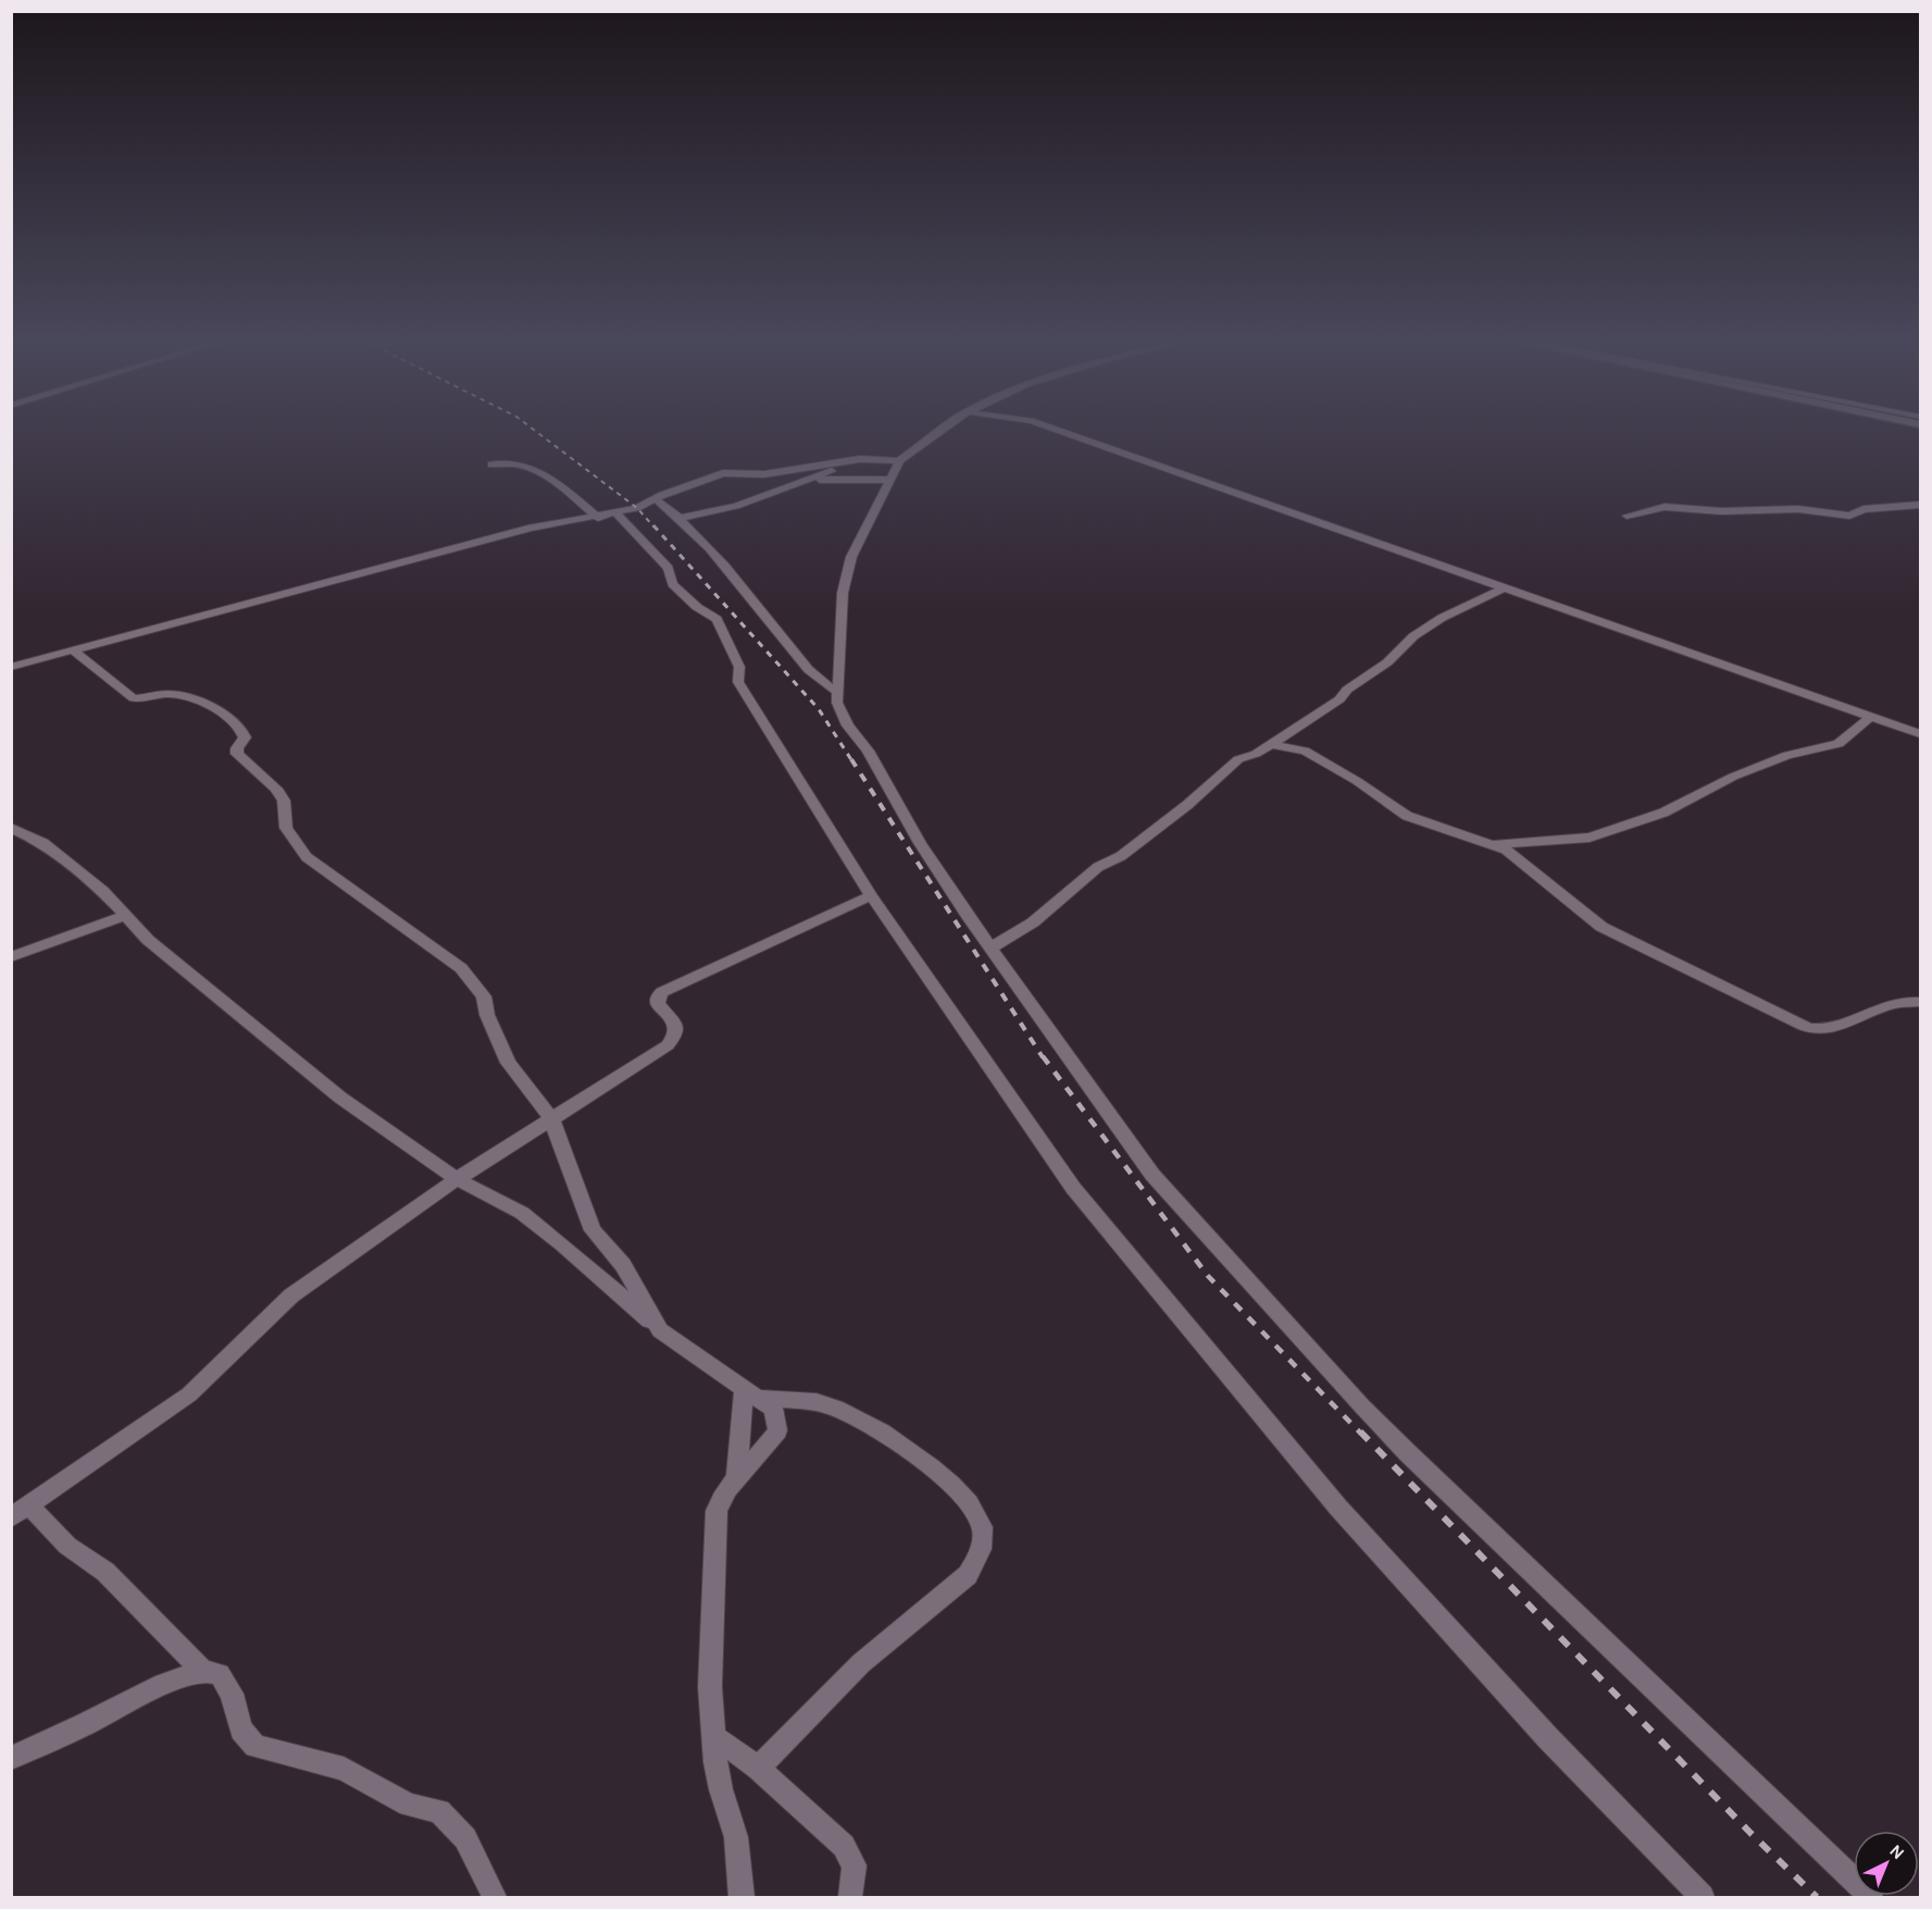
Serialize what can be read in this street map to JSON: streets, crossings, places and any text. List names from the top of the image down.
{
  "north": "top right"
}
